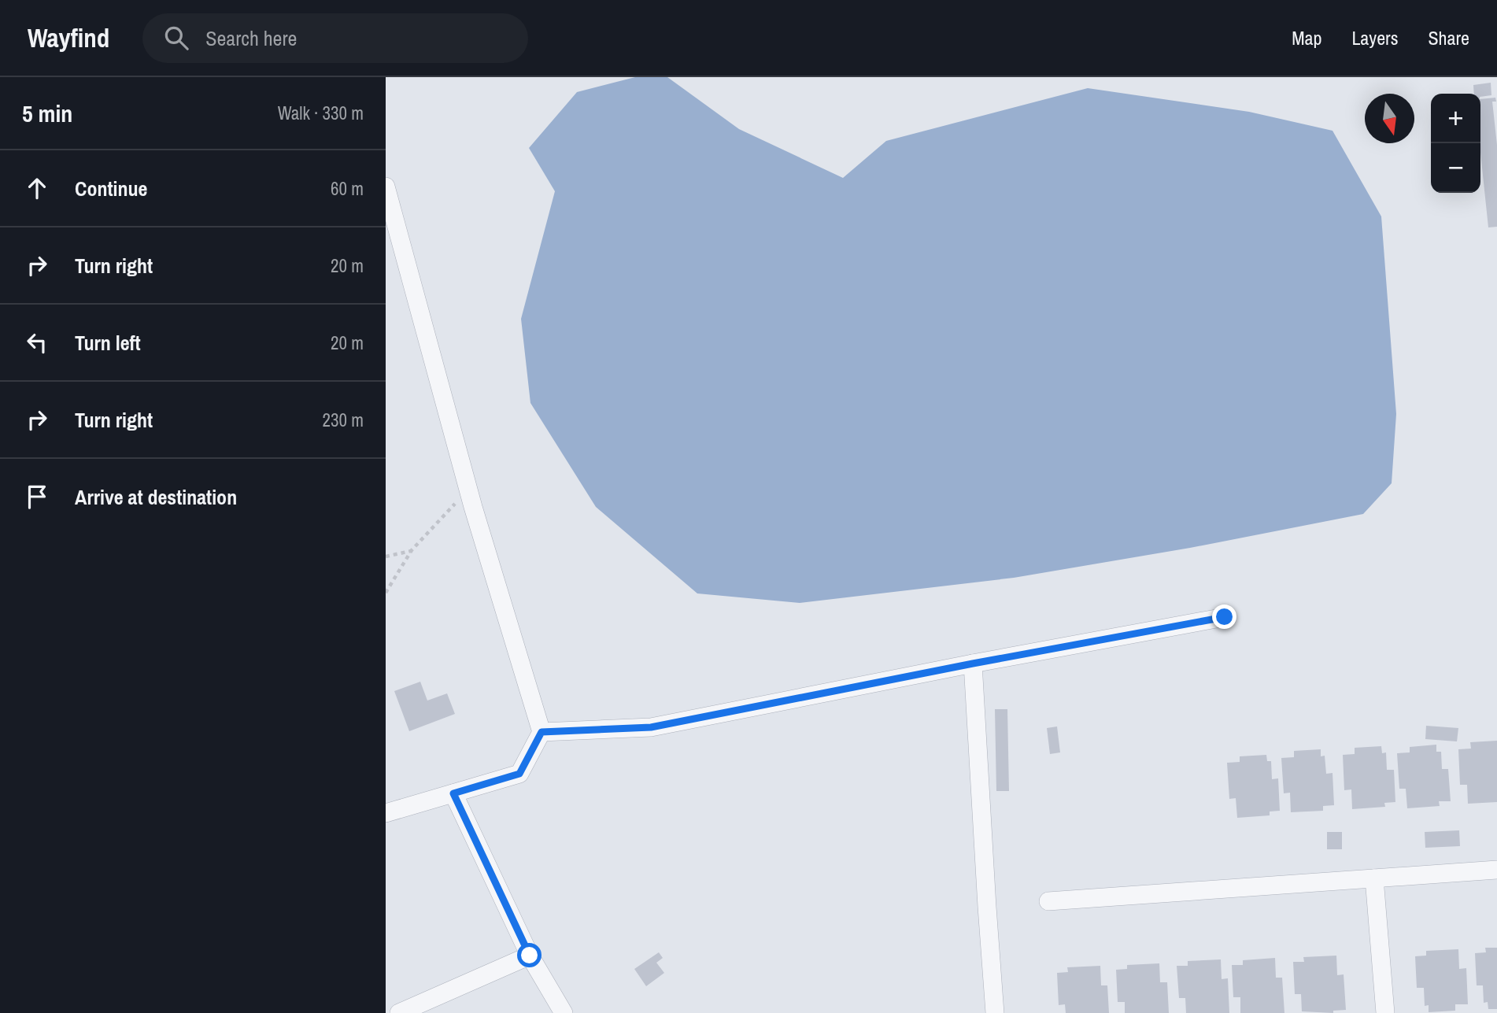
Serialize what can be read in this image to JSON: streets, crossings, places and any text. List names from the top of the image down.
{
  "north": "bottom",
  "page": {
    "header": "Wayfind",
    "search": "Search here",
    "nav": ["Map", "Layers", "Share"],
    "heading": ["5 min", "Walk · 330 m"],
    "map_buttons": ["+", "−"],
    "list": [
      ["Continue", "60 m"],
      ["Turn right", "20 m"],
      ["Turn left", "20 m"],
      ["Turn right", "230 m"],
      "Arrive at destination"
    ]
  }
}
